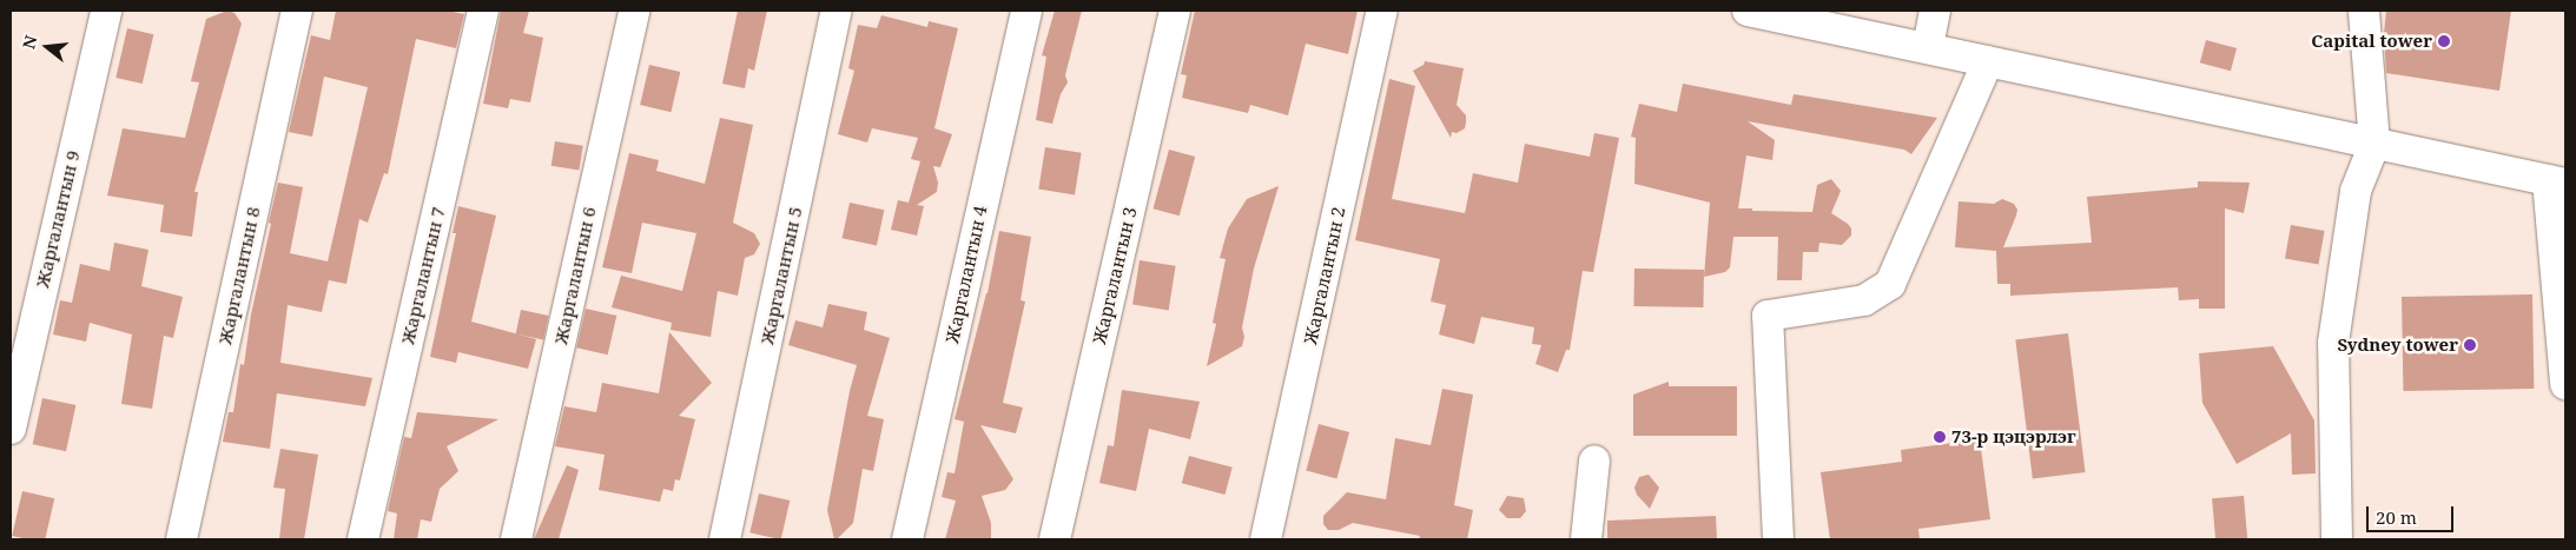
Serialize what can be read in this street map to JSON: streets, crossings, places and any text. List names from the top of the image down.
{
  "streets": {
    "street": [
      "Жаргалантын 9",
      "Жаргалантын 4",
      "Жаргалантын 8",
      "Жаргалантын 7",
      "Жаргалантын 6",
      "Жаргалантын 5",
      "Жаргалантын 3",
      "Жаргалантын 2"
    ]
  },
  "places": ["Capital tower", "Sydney tower", "73-р цэцэрлэг"],
  "scale_bar": "20 m",
  "north": "left"
}
